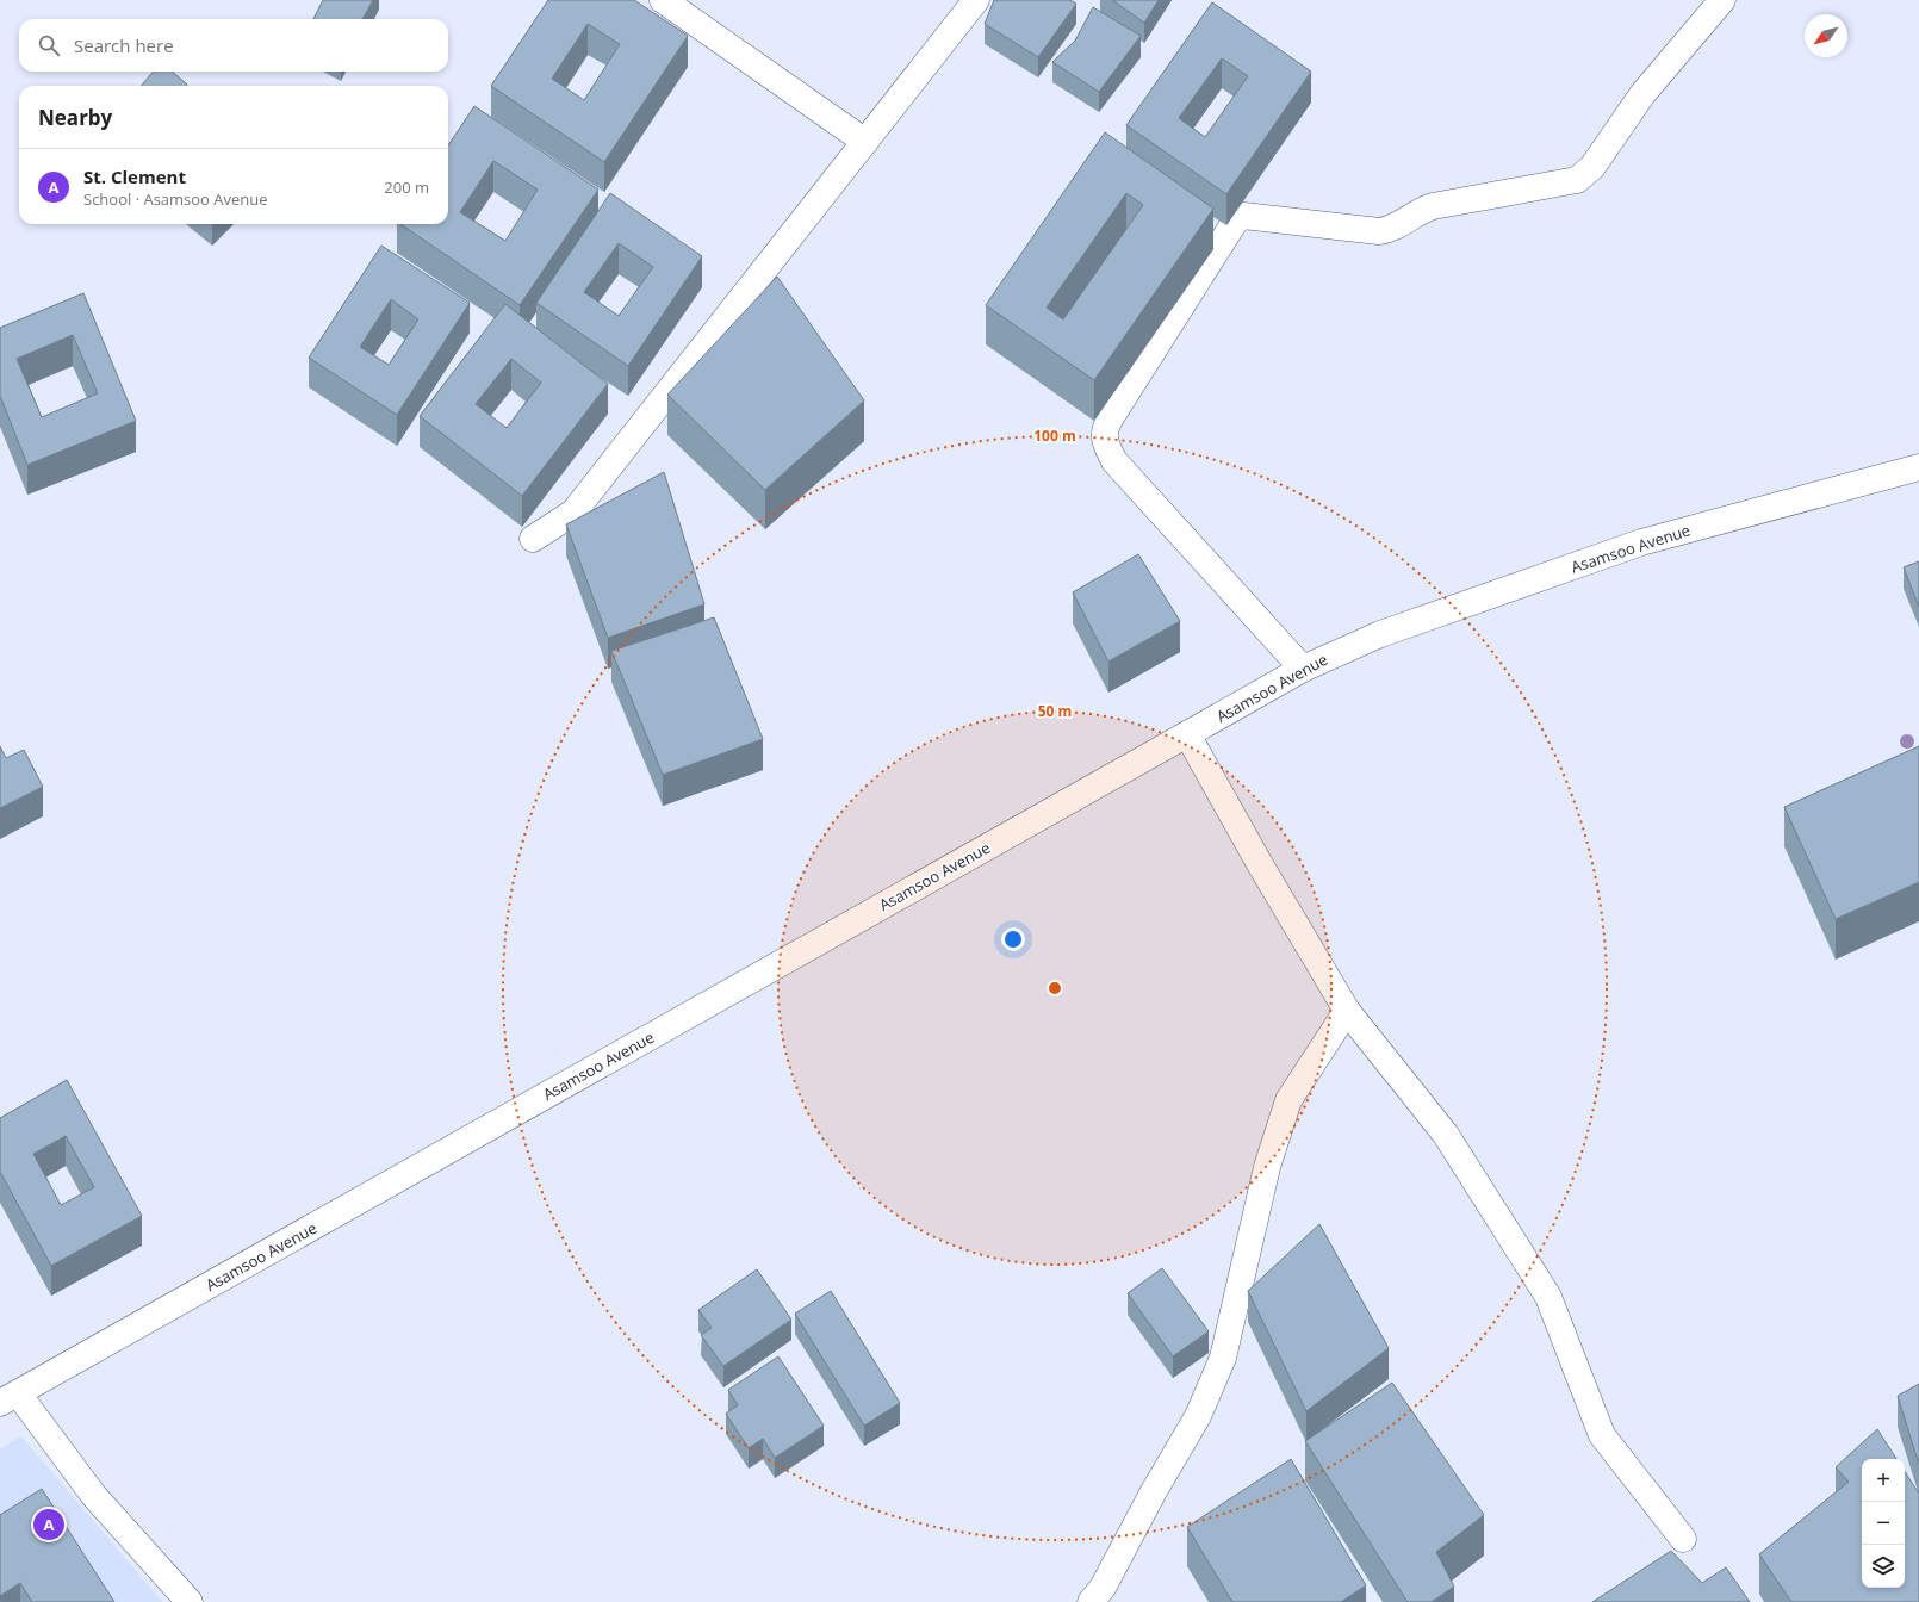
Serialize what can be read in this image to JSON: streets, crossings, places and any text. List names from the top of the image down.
{
  "streets": {
    "street": ["Asamsoo Avenue"]
  },
  "north": "bottom left",
  "page": {
    "search": "Search here",
    "heading": "Nearby",
    "list": [
      {
        "mark": "A",
        "name": "St. Clement",
        "note": "School · Asamsoo Avenue",
        "value": "200 m"
      }
    ],
    "map_buttons": ["+", "−"],
    "pins": "A"
  },
  "rings": ["100 m", "50 m"]
}
